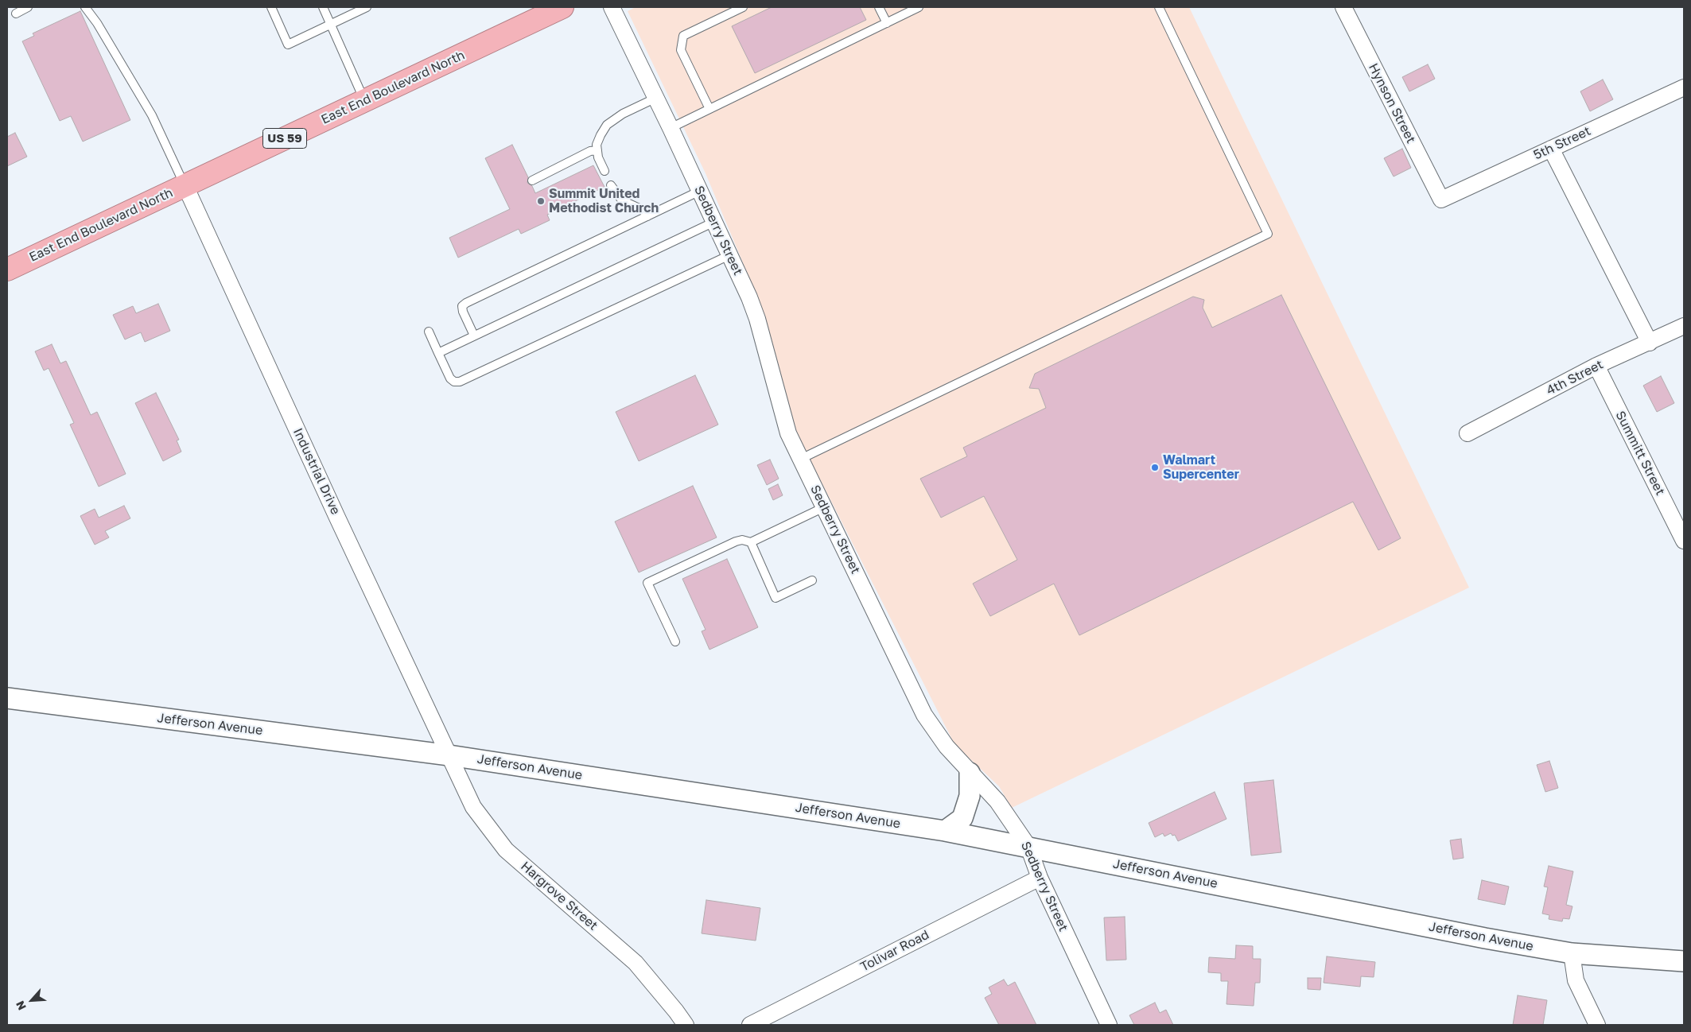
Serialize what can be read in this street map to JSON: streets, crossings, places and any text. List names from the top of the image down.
{
  "streets": {
    "highway": ["East End Boulevard North", "US 59"],
    "street": [
      "Hynson Street",
      "5th Street",
      "Sedberry Street",
      "4th Street",
      "Summitt Street",
      "Industrial Drive",
      "Jefferson Avenue",
      "Hargrove Street",
      "Tolivar Road"
    ]
  },
  "crossings": [
    ["East End Boulevard North", "Industrial Drive"],
    ["Hynson Street", "5th Street"],
    ["Sedberry Street", "Jefferson Avenue"],
    ["Sedberry Street", "Tolivar Road"],
    ["4th Street", "Summitt Street"],
    ["Industrial Drive", "Jefferson Avenue"],
    ["Industrial Drive", "Hargrove Street"],
    ["Jefferson Avenue", "Hargrove Street"]
  ],
  "places": ["Summit United Methodist Church", "Walmart Supercenter"],
  "north": "bottom left"
}
